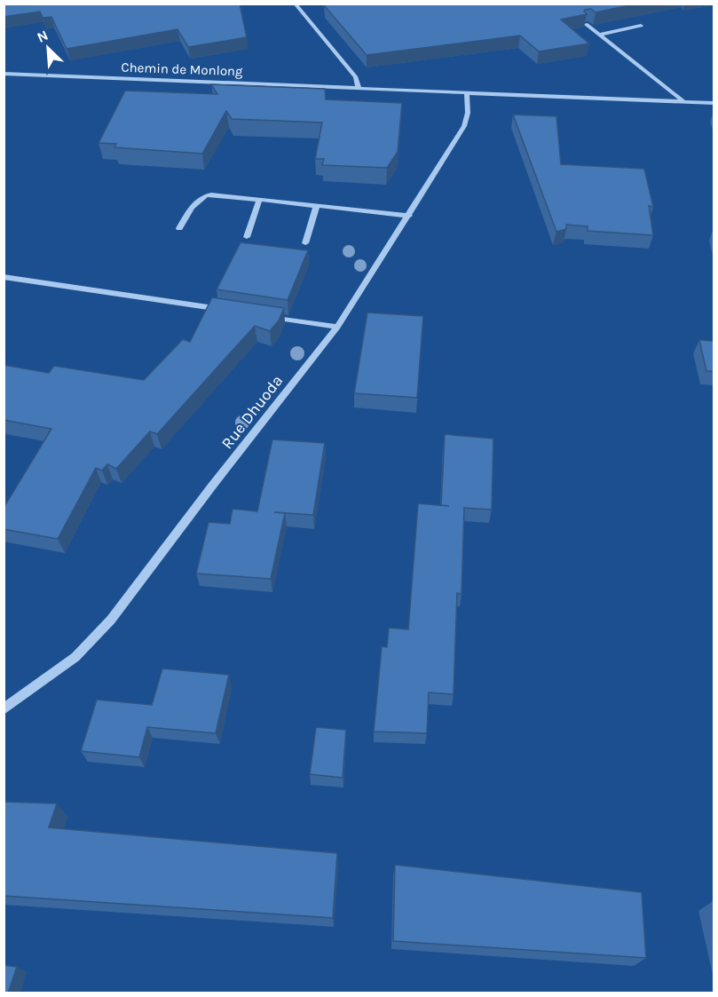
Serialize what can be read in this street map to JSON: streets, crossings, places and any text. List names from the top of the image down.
{
  "streets": {
    "street": ["Chemin de Monlong", "Rue Dhuoda"]
  },
  "crossings": [
    ["Chemin de Monlong", "Rue Dhuoda"]
  ],
  "north": "top left"
}
